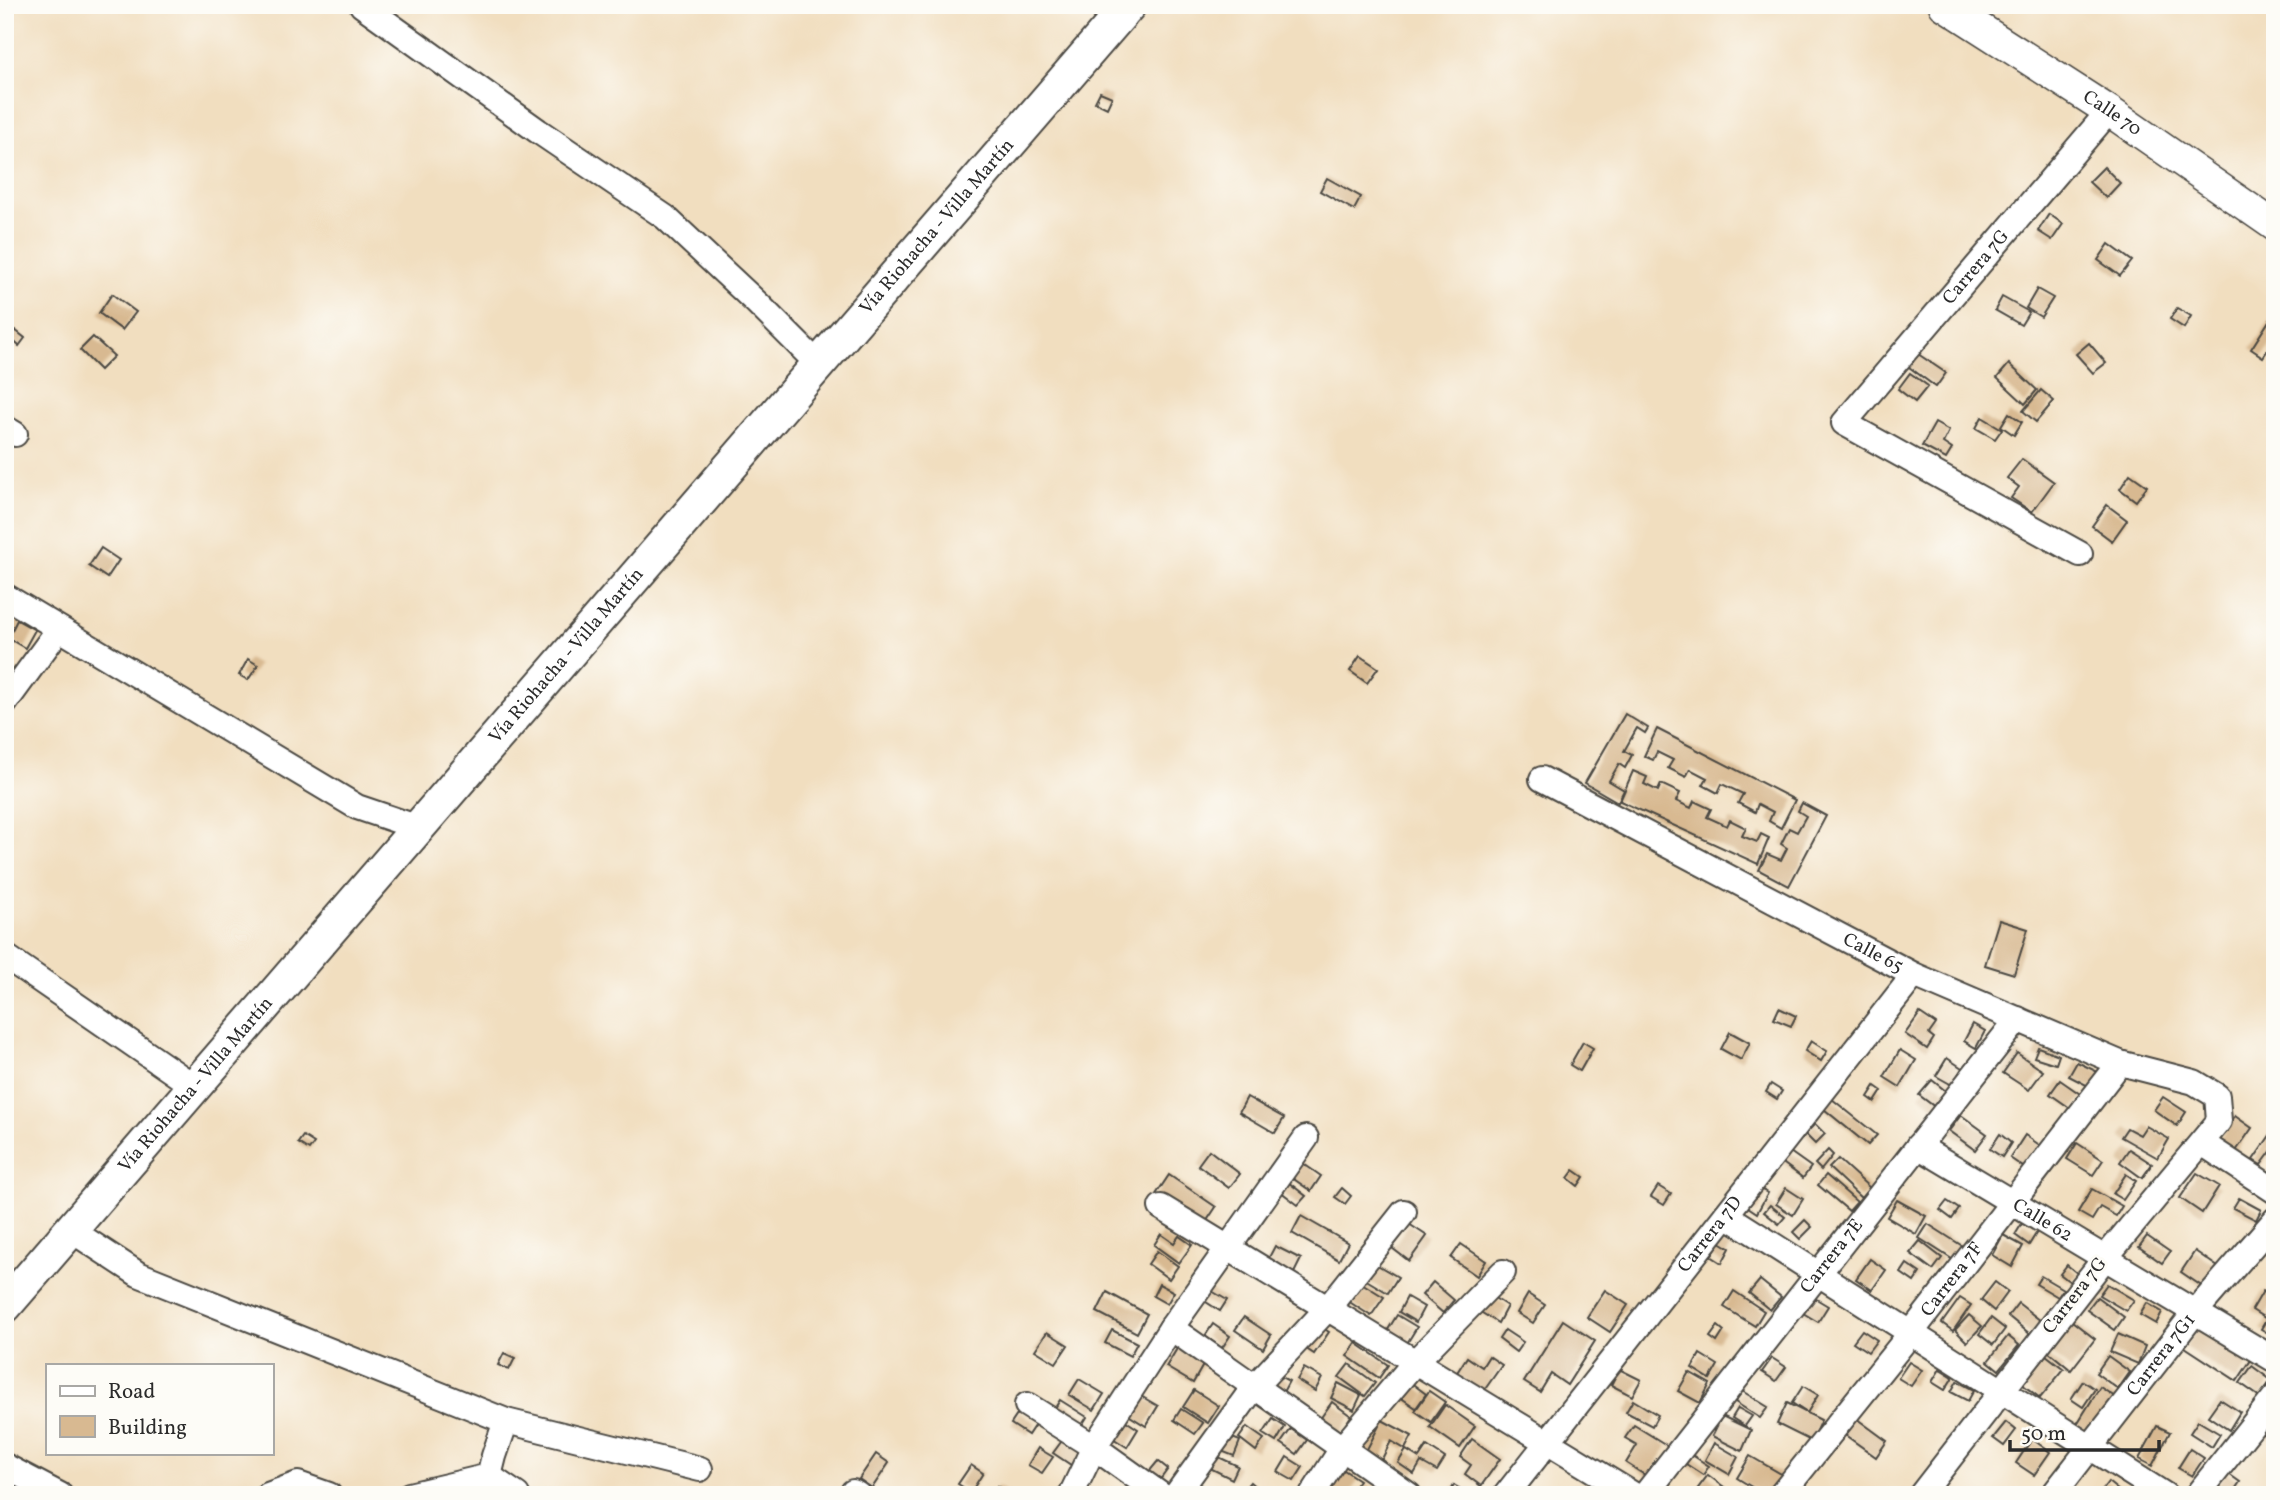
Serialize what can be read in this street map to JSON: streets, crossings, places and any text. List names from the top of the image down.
{
  "streets": {
    "main road": ["Vía Riohacha - Villa Martín"],
    "street": [
      "Calle 70",
      "Carrera 7G",
      "Calle 65",
      "Calle 62",
      "Carrera 7D",
      "Carrera 7E",
      "Carrera 7F",
      "Carrera 7G1"
    ]
  },
  "crossings": [
    ["Calle 70", "Carrera 7G"],
    ["Carrera 7G", "Calle 65"],
    ["Carrera 7G", "Calle 62"],
    ["Calle 65", "Carrera 7D"],
    ["Calle 65", "Carrera 7E"],
    ["Calle 65", "Carrera 7F"],
    ["Calle 62", "Carrera 7E"],
    ["Calle 62", "Carrera 7F"],
    ["Calle 62", "Carrera 7G1"]
  ],
  "legend": ["Road", "Building"],
  "scale_bar": "50 m"
}
